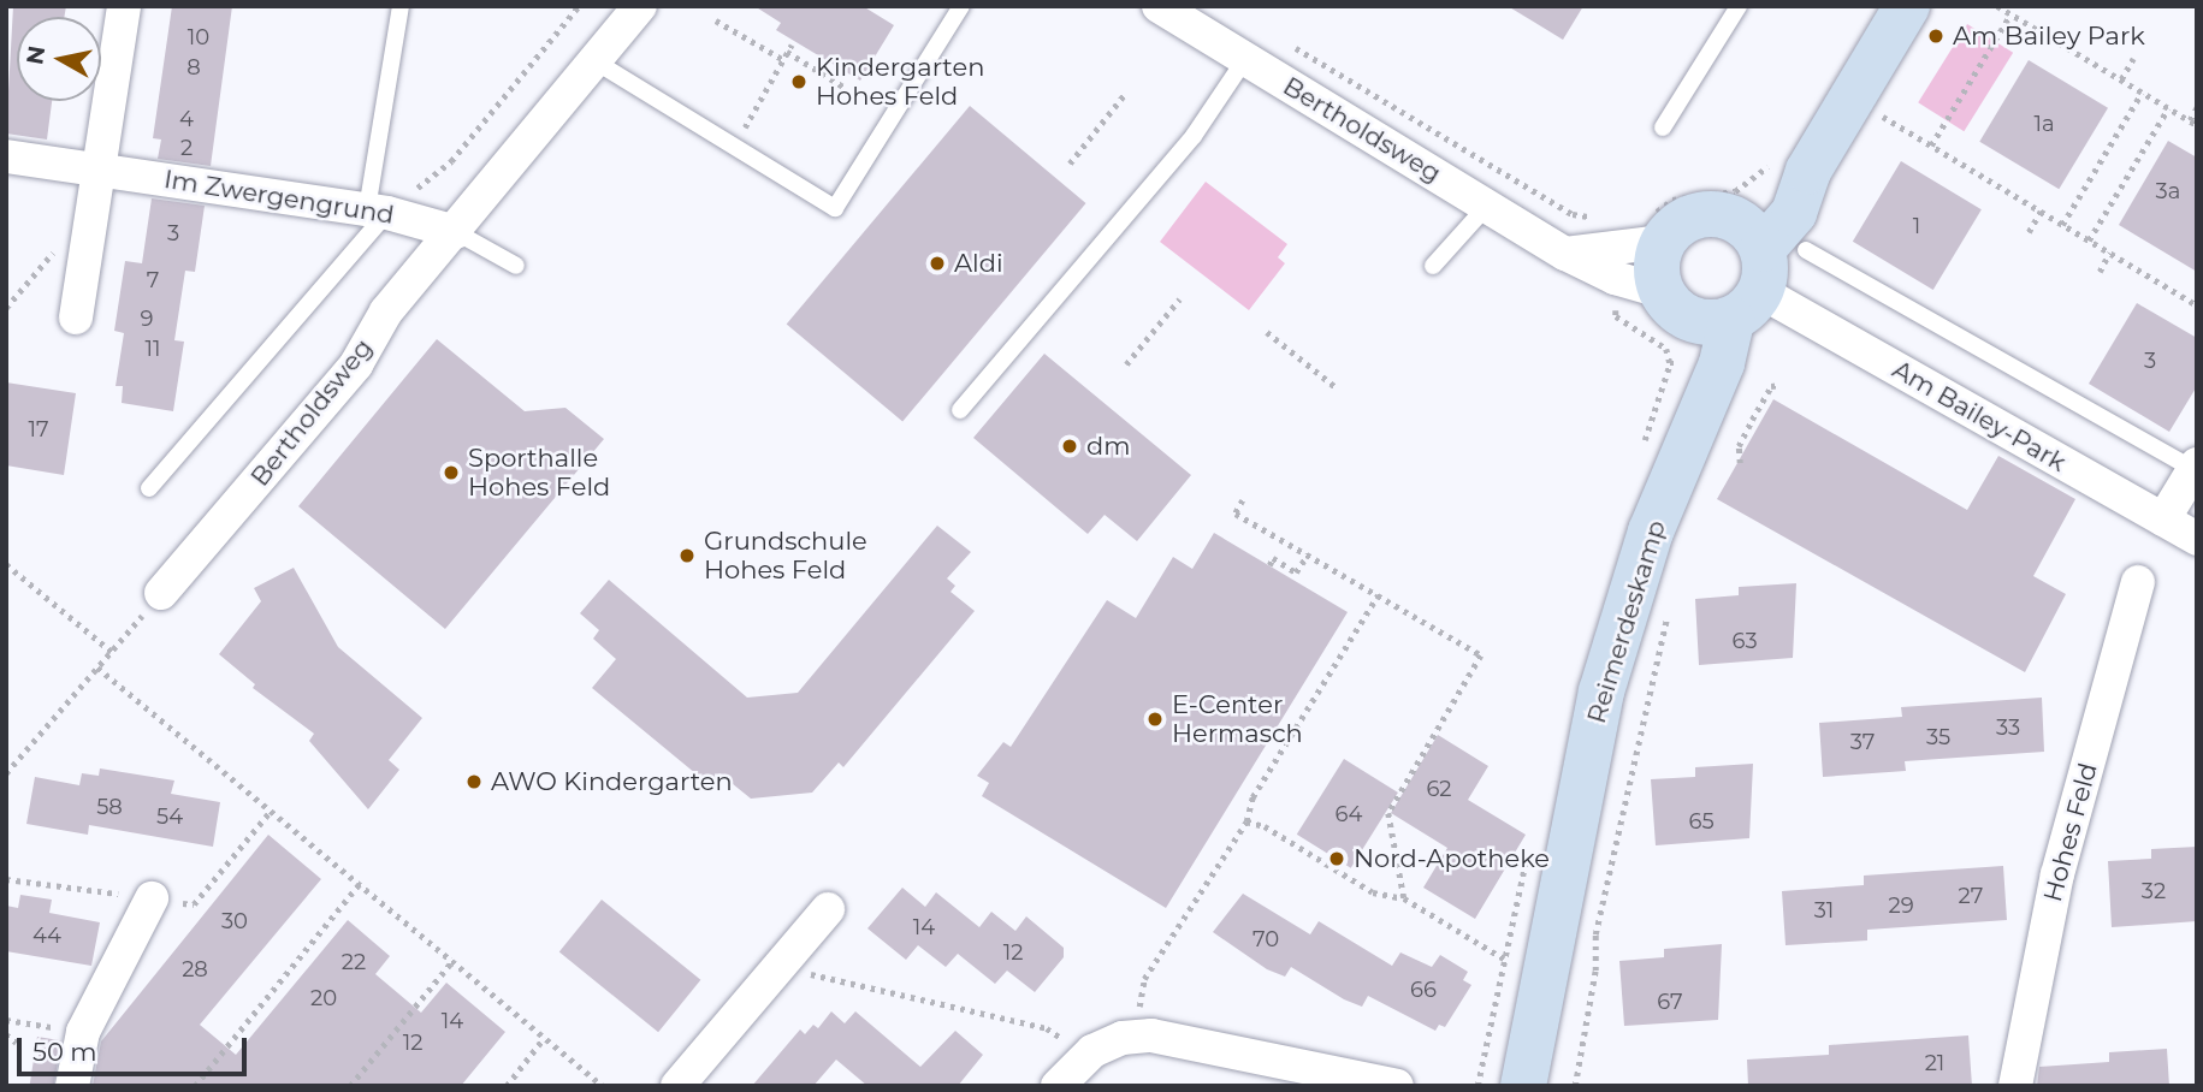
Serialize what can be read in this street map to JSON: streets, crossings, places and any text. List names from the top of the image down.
{
  "streets": {
    "main road": ["Reimerdeskamp"],
    "street": [
      "Bertholdsweg",
      "Im Zwergengrund",
      "Am Bailey-Park",
      "Hohes Feld"
    ]
  },
  "crossings": [
    ["Bertholdsweg", "Im Zwergengrund"],
    ["Bertholdsweg", "Am Bailey-Park"],
    ["Bertholdsweg", "Reimerdeskamp"],
    ["Am Bailey-Park", "Reimerdeskamp"]
  ],
  "places": [
    "Am Bailey Park",
    "Kindergarten Hohes Feld",
    "Aldi",
    "dm",
    "Sporthalle Hohes Feld",
    "Grundschule Hohes Feld",
    "E-Center Hermasch",
    "AWO Kindergarten",
    "Nord-Apotheke"
  ],
  "house_numbers": [
    "10",
    "8",
    "4",
    "1a",
    "2",
    "3a",
    "1",
    "3",
    "7",
    "9",
    "11",
    "3",
    "17",
    "63",
    "33",
    "35",
    "37",
    "62",
    "58",
    "64",
    "54",
    "65",
    "32",
    "27",
    "29",
    "31",
    "30",
    "14",
    "44",
    "70",
    "12",
    "22",
    "28",
    "66",
    "20",
    "67",
    "14",
    "12",
    "21"
  ],
  "scale_bar": "50 m",
  "north": "left"
}
